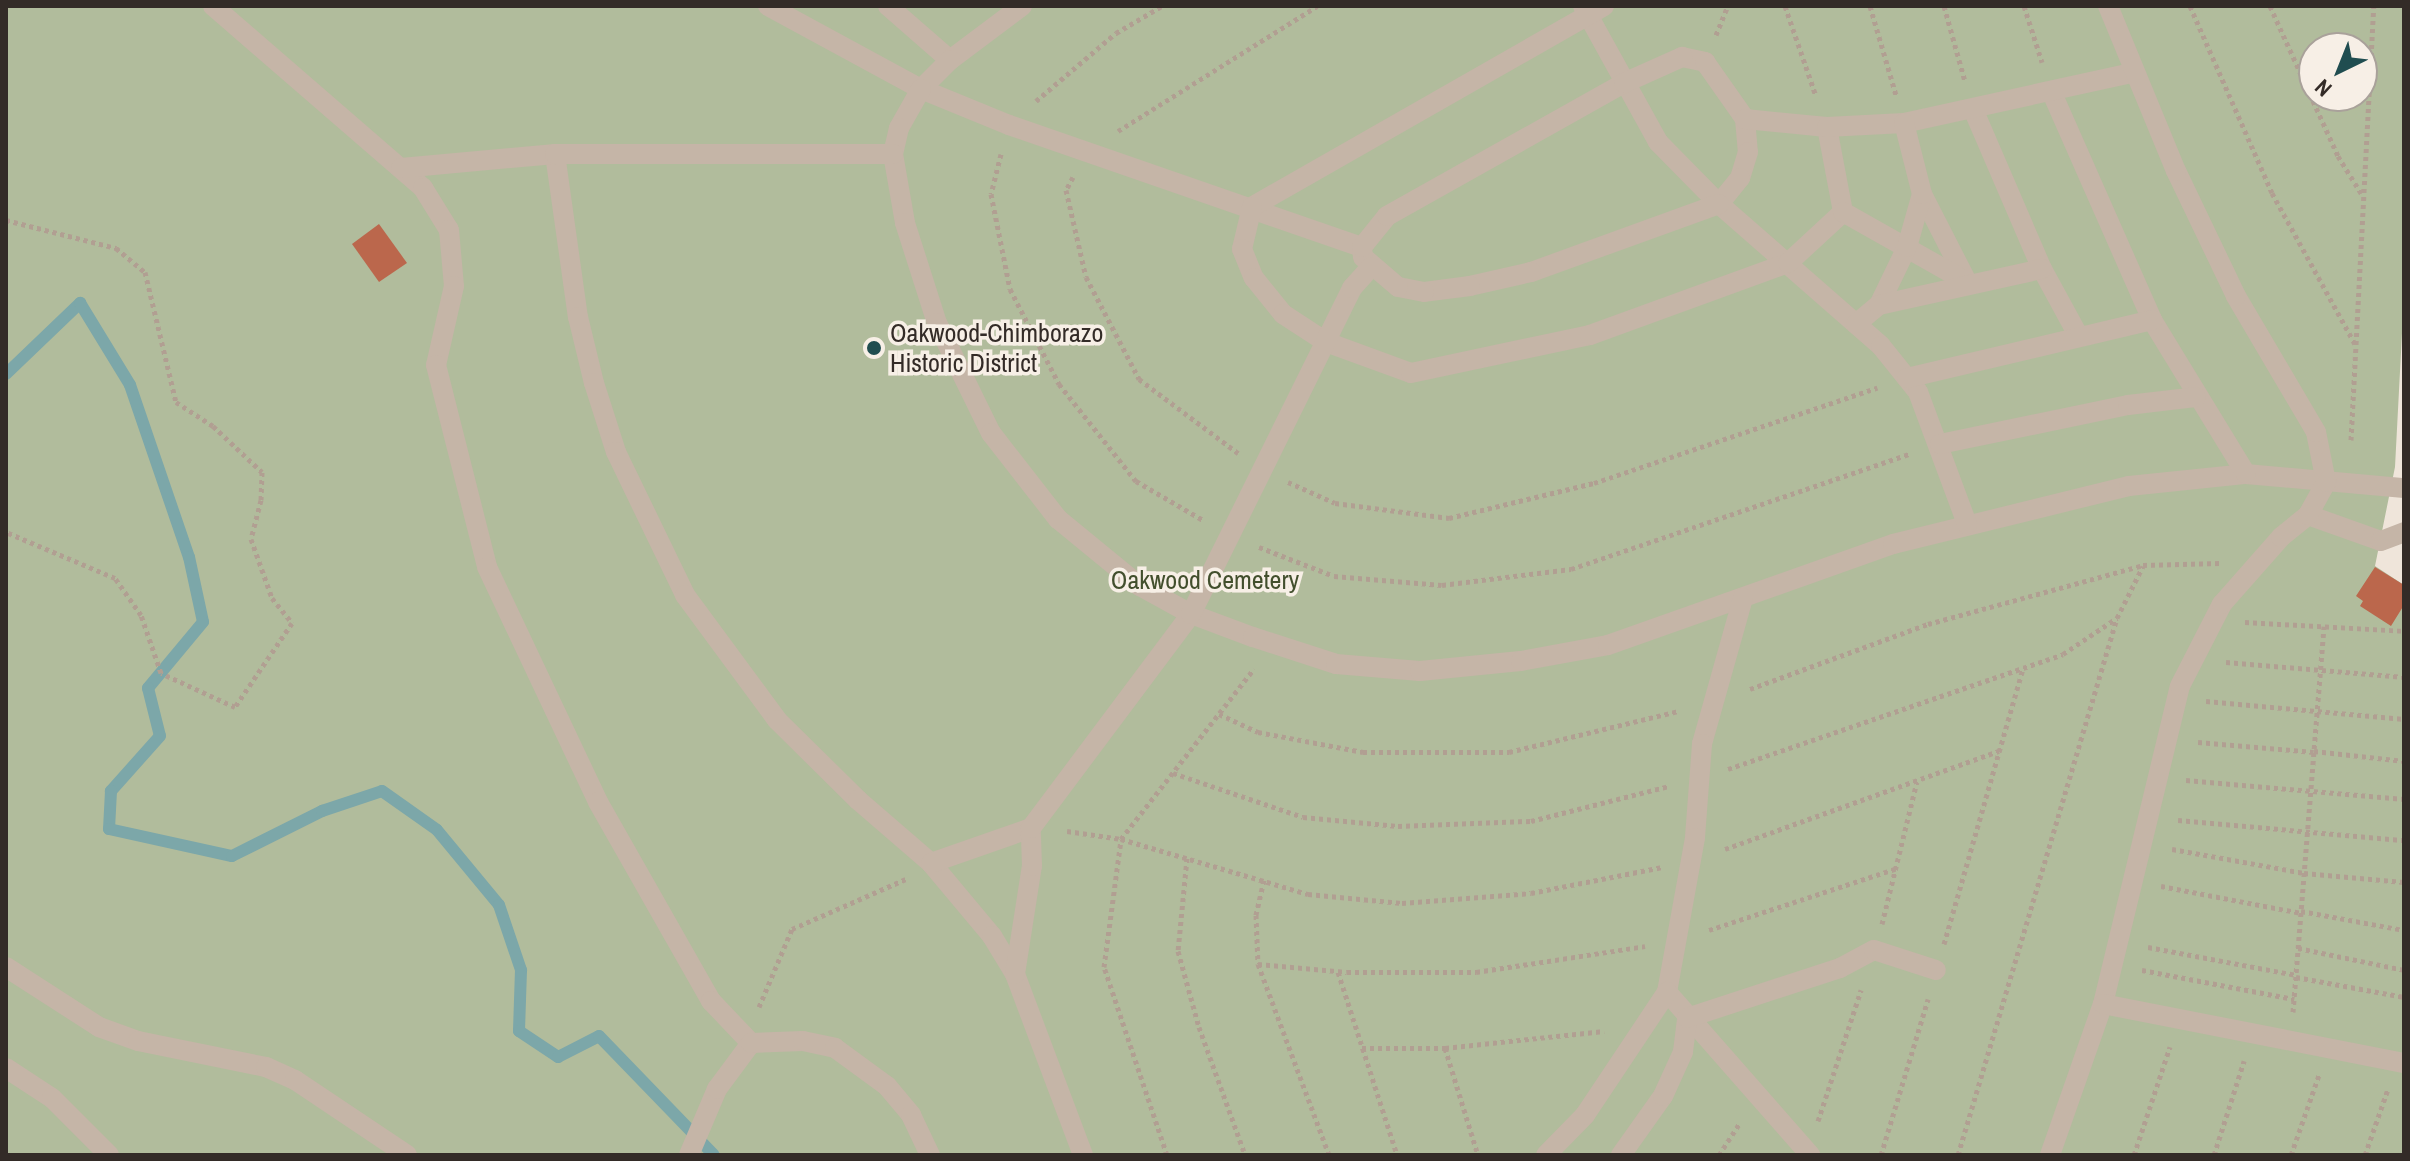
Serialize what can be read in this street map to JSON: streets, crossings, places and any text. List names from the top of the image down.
{
  "parks": ["Oakwood Cemetery"],
  "places": ["Oakwood-Chimborazo Historic District"],
  "north": "bottom left"
}
